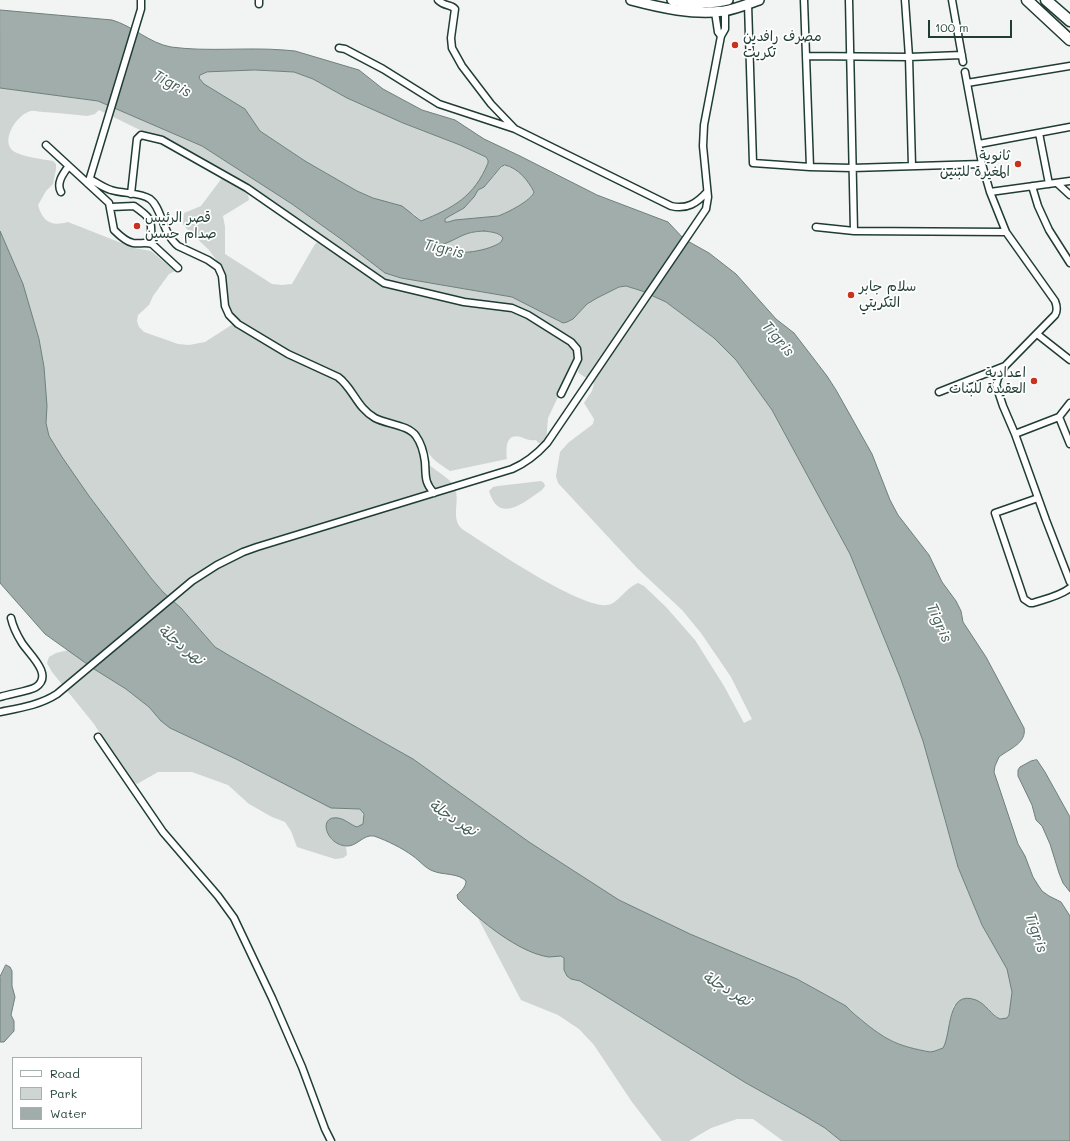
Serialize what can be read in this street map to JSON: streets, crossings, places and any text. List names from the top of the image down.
{
  "water": ["Tigris", "نهر دجلة"],
  "places": [
    "مصرف رافدين تكريت",
    "ثانوية المغيرة للبنين",
    "قصر الرئيس صدام حسين",
    "سلام جابر التكريتي",
    "اعدادية العقيدة للبنات"
  ],
  "legend": ["Road", "Park", "Water"],
  "scale_bar": "100 m"
}
